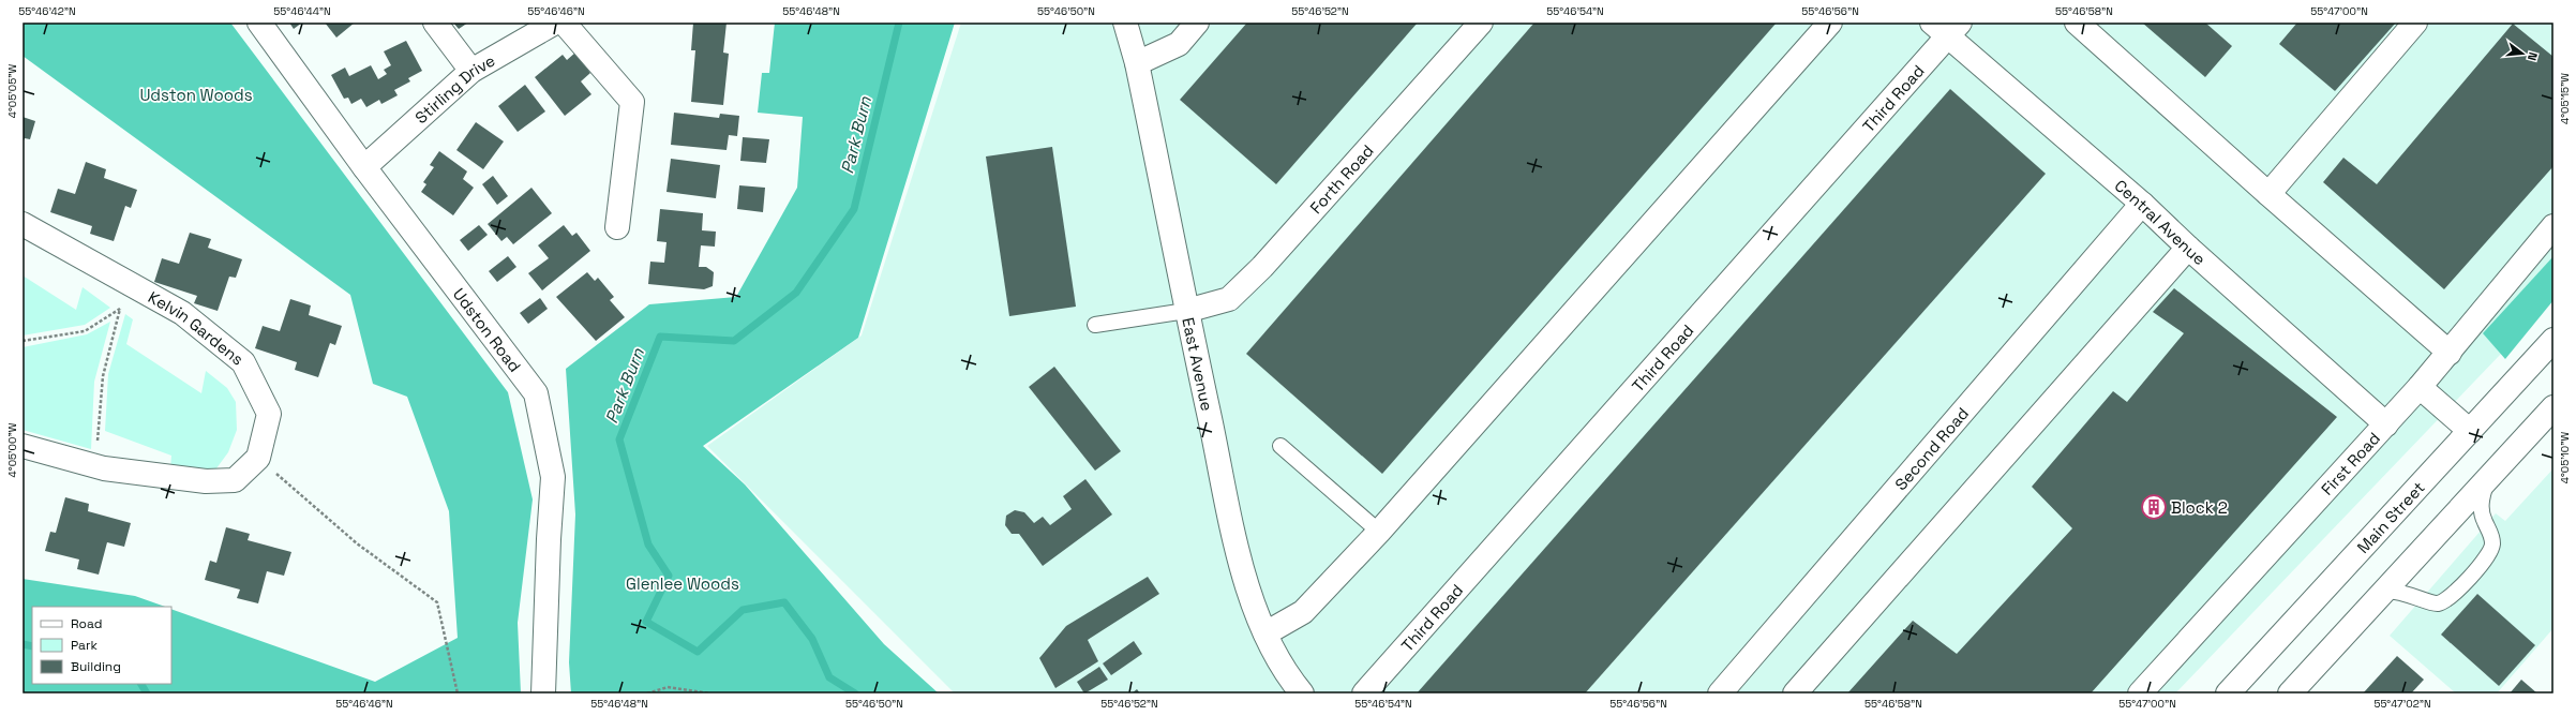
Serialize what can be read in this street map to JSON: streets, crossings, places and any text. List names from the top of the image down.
{
  "streets": {
    "street": [
      "Stirling Drive",
      "Third Road",
      "Forth Road",
      "Central Avenue",
      "Udston Road",
      "Kelvin Gardens",
      "East Avenue",
      "Second Road",
      "First Road",
      "Main Street"
    ]
  },
  "crossings": [
    ["Stirling Drive", "Udston Road"],
    ["Third Road", "Central Avenue"],
    ["Forth Road", "East Avenue"],
    ["Central Avenue", "Second Road"],
    ["Central Avenue", "First Road"]
  ],
  "water": ["Park Burn"],
  "parks": ["Udston Woods", "Glenlee Woods"],
  "places": {
    "building": ["Block 2"]
  },
  "legend": ["Road", "Park", "Building"],
  "north": "right",
  "coordinates": [
    "55°46'42\"N",
    "55°46'44\"N",
    "55°46'46\"N",
    "55°46'48\"N",
    "55°46'50\"N",
    "55°46'52\"N",
    "55°46'54\"N",
    "55°46'56\"N",
    "55°46'58\"N",
    "55°47'00\"N",
    "4°05'05\"W",
    "4°05'15\"W",
    "4°05'00\"W",
    "4°05'10\"W",
    "55°47'02\"N"
  ]
}
